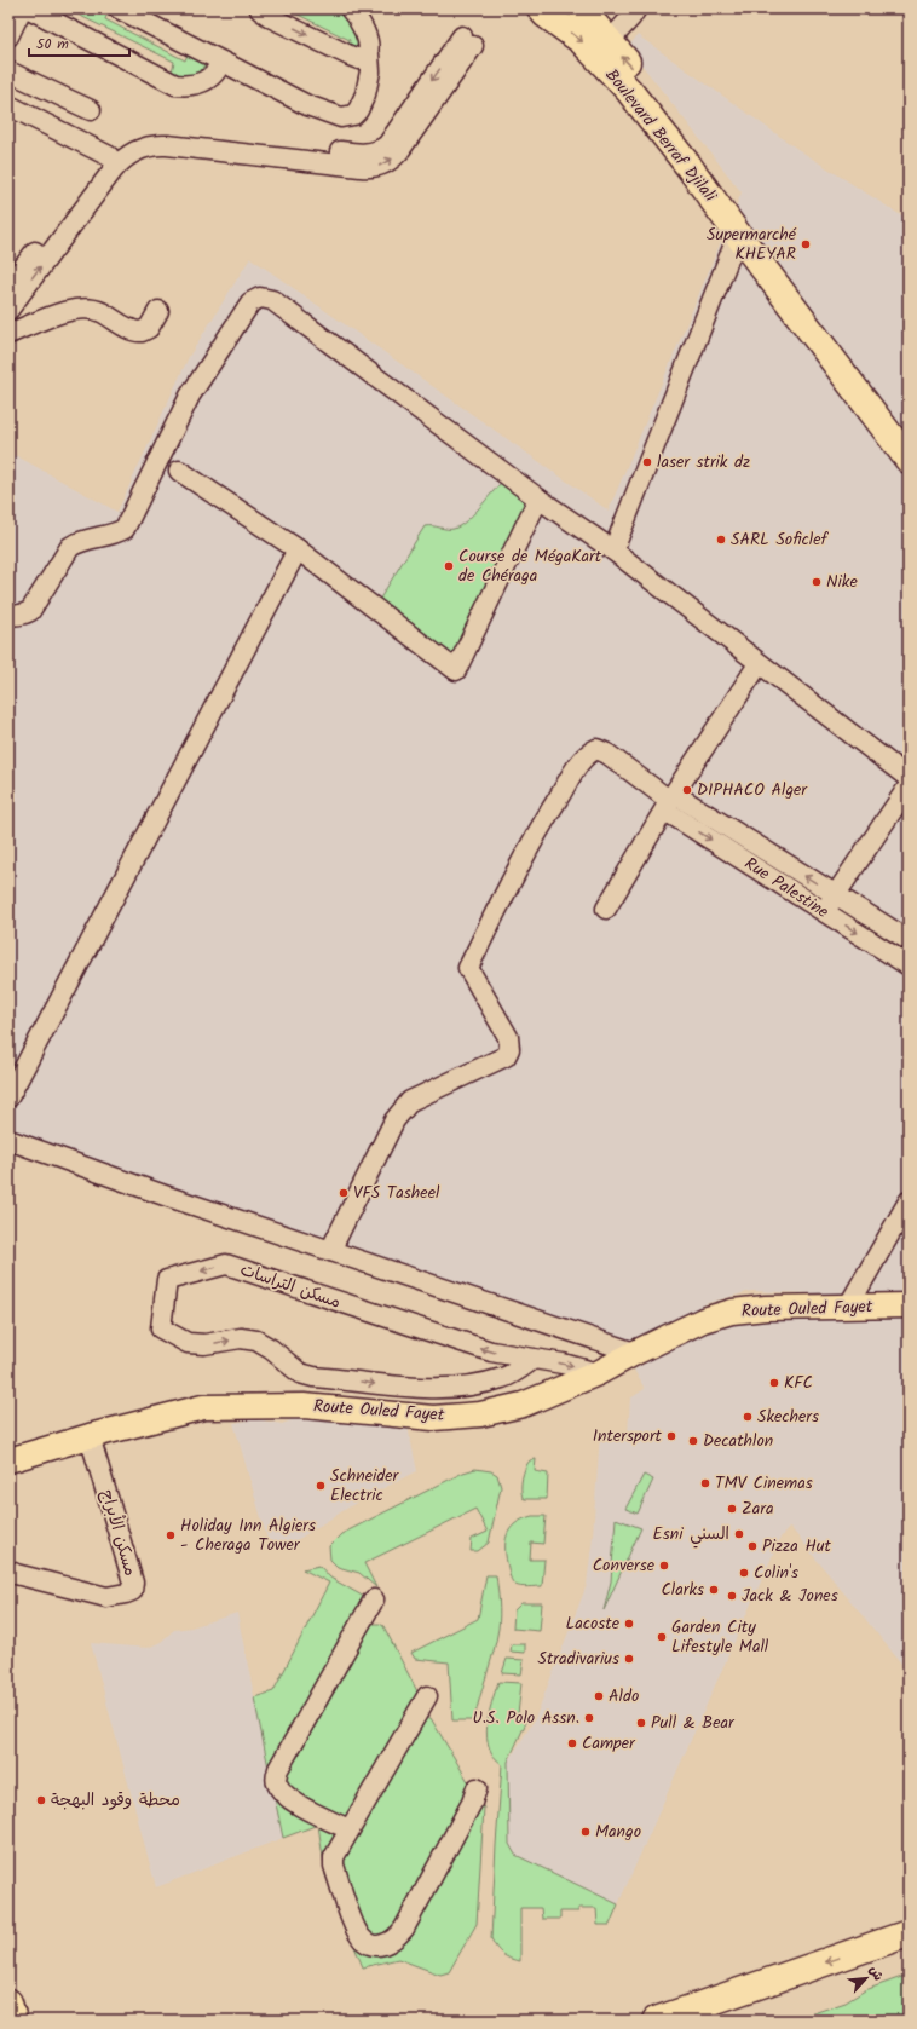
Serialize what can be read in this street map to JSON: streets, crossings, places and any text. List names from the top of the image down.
{
  "streets": {
    "highway": ["Boulevard Berraf Djilali"],
    "main road": ["Route Ouled Fayet"],
    "street": ["Rue Palestine", "مسكن التراسات", "مسكن الأبراج"]
  },
  "crossings": [
    ["مسكن التراسات", "Route Ouled Fayet"],
    ["Route Ouled Fayet", "مسكن الأبراج"]
  ],
  "places": [
    "Supermarché KHEYAR",
    "laser strik dz",
    "SARL Soficlef",
    "Course de MégaKart de Chéraga",
    "Nike",
    "DIPHACO Alger",
    "VFS Tasheel",
    "KFC",
    "Skechers",
    "Intersport",
    "Decathlon",
    "TMV Cinemas",
    "Schneider Electric",
    "Zara",
    "Esni السني",
    "Holiday Inn Algiers - Cheraga Tower",
    "Pizza Hut",
    "Converse",
    "Colin's",
    "Clarks",
    "Jack & Jones",
    "Lacoste",
    "Garden City Lifestyle Mall",
    "Stradivarius",
    "Aldo",
    "U.S. Polo Assn.",
    "Pull & Bear",
    "Camper",
    "محطة وقود البهجة",
    "Mango"
  ],
  "scale_bar": "50 m",
  "north": "top right"
}
